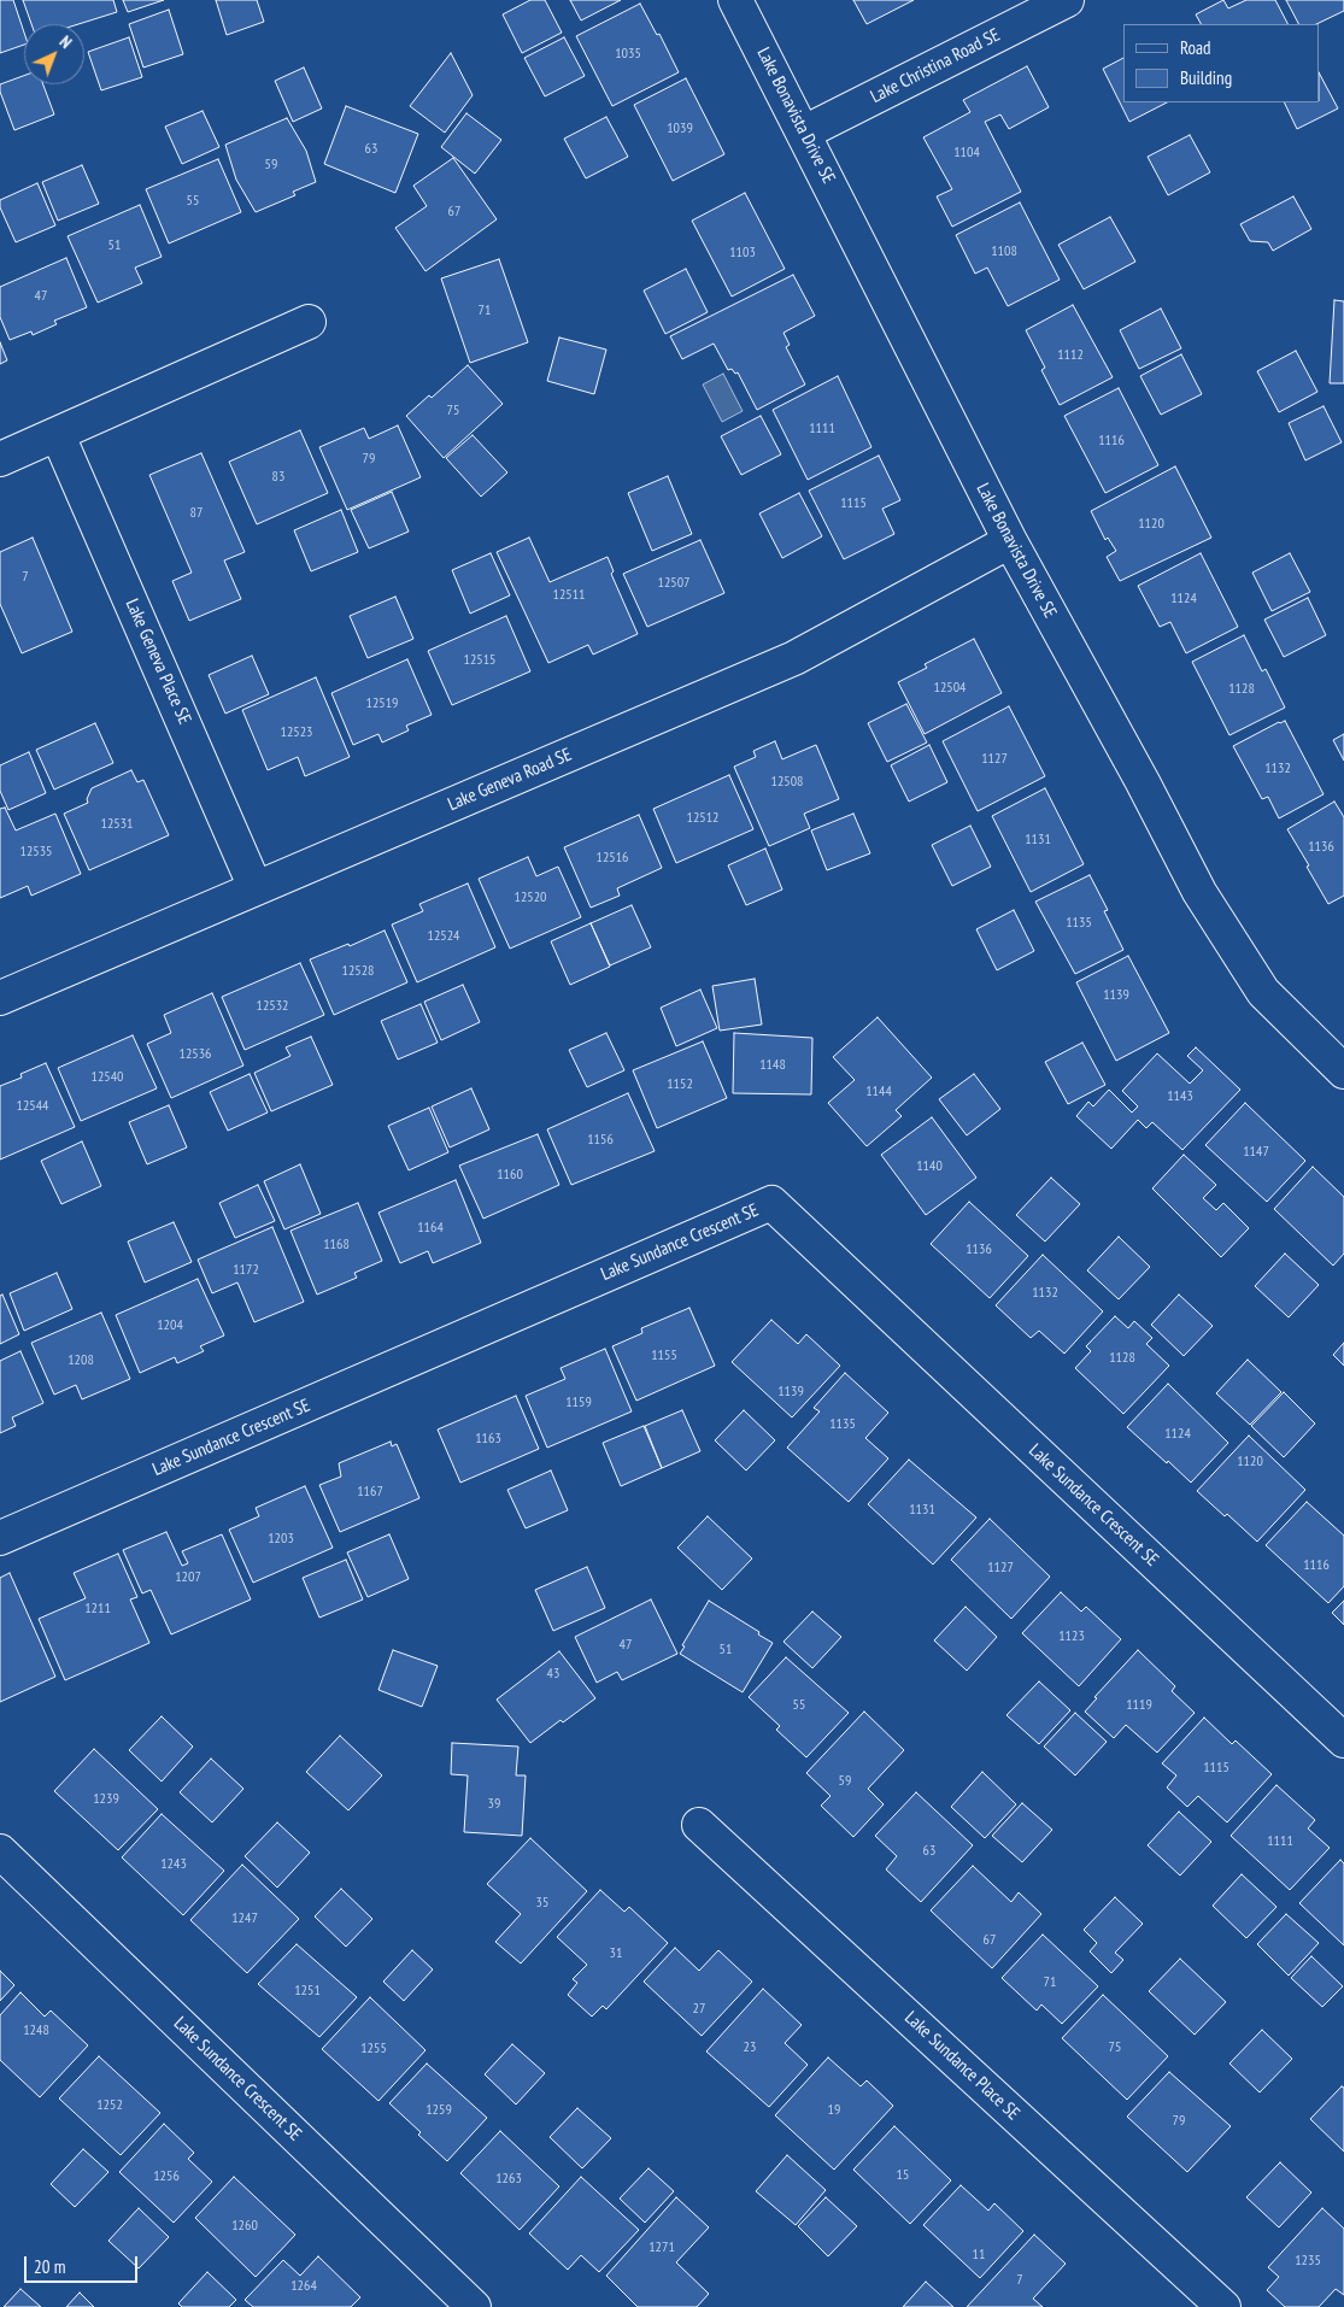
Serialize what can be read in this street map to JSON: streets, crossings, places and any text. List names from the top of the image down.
{
  "streets": {
    "street": [
      "Lake Christina Road SE",
      "Lake Bonavista Drive SE",
      "Lake Geneva Place SE",
      "Lake Geneva Road SE",
      "Lake Sundance Crescent SE",
      "Lake Sundance Place SE"
    ]
  },
  "crossings": [
    ["Lake Christina Road SE", "Lake Bonavista Drive SE"],
    ["Lake Bonavista Drive SE", "Lake Geneva Road SE"],
    ["Lake Geneva Place SE", "Lake Geneva Road SE"]
  ],
  "house_numbers": [
    "1035",
    "1039",
    "63",
    "1104",
    "59",
    "55",
    "67",
    "51",
    "1108",
    "1103",
    "47",
    "71",
    "1112",
    "75",
    "1111",
    "1116",
    "79",
    "83",
    "1115",
    "87",
    "1120",
    "7",
    "12507",
    "12511",
    "1124",
    "12515",
    "12504",
    "1128",
    "12519",
    "12523",
    "1127",
    "1132",
    "12508",
    "12512",
    "12531",
    "1131",
    "1136",
    "12535",
    "12516",
    "12520",
    "1135",
    "12524",
    "12528",
    "1139",
    "12532",
    "12536",
    "1148",
    "12540",
    "1152",
    "1144",
    "1143",
    "12544",
    "1156",
    "1147",
    "1140",
    "1160",
    "1164",
    "1168",
    "1136",
    "1172",
    "1132",
    "1204",
    "1155",
    "1128",
    "1208",
    "1139",
    "1159",
    "1135",
    "1124",
    "1163",
    "1120",
    "1167",
    "1131",
    "1203",
    "1116",
    "1127",
    "1207",
    "1211",
    "1123",
    "47",
    "51",
    "43",
    "55",
    "1119",
    "1115",
    "59",
    "1239",
    "39",
    "1111",
    "63",
    "1243",
    "35",
    "1247",
    "67",
    "31",
    "71",
    "1251",
    "27",
    "1248",
    "23",
    "75",
    "1255",
    "1252",
    "1259",
    "19",
    "79",
    "15",
    "1256",
    "1263",
    "1260",
    "1271",
    "11",
    "1235",
    "7",
    "1264"
  ],
  "legend": ["Road", "Building"],
  "scale_bar": "20 m",
  "north": "top right"
}
